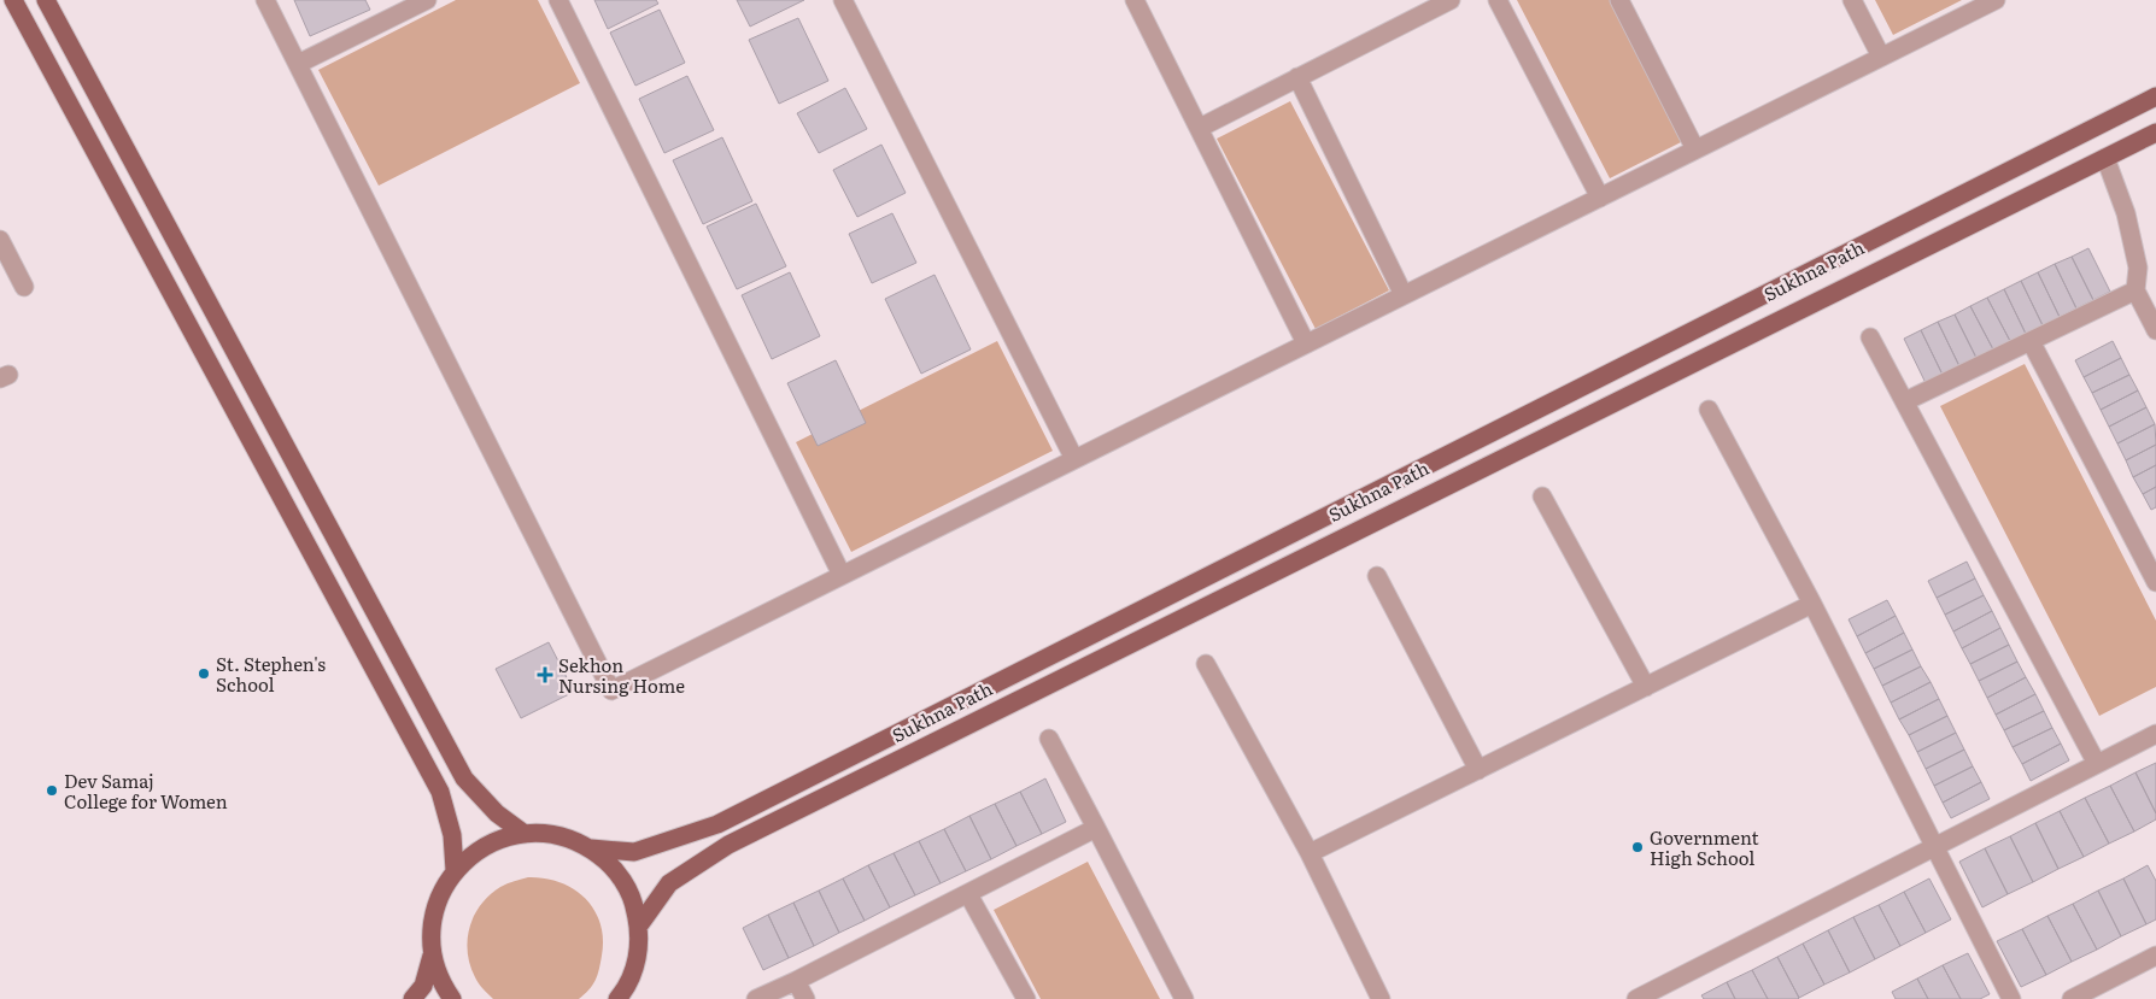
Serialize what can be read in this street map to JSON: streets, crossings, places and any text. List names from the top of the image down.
{
  "streets": {
    "main road": ["Sukhna Path"]
  },
  "places": {
    "other": ["St. Stephen's School", "Dev Samaj College for Women", "Government High School"],
    "health": ["Sekhon Nursing Home"]
  }
}
